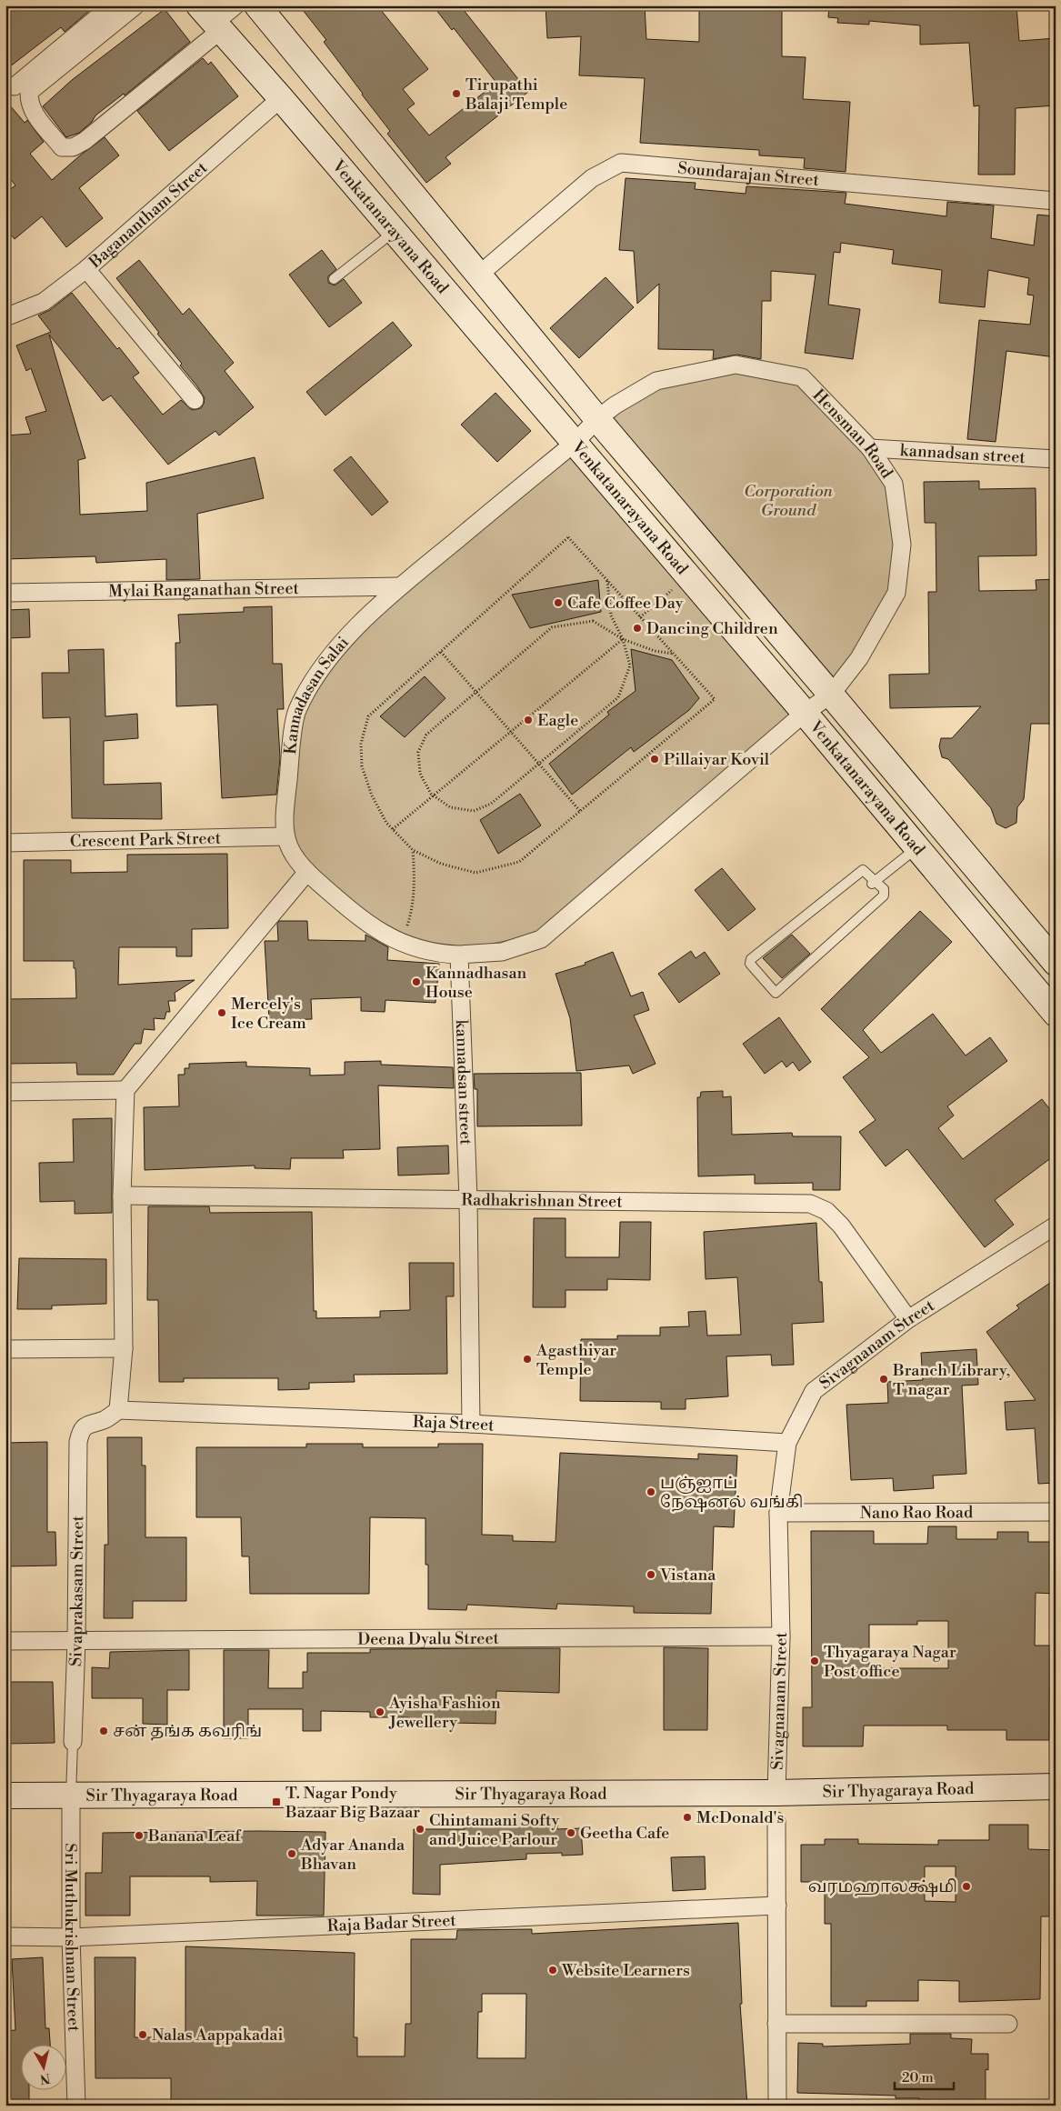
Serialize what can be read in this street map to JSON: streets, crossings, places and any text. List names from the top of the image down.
{
  "streets": {
    "main road": ["Venkatanarayana Road", "Sir Thyagaraya Road"],
    "street": [
      "Soundarajan Street",
      "Baganantham Street",
      "Hensman Road",
      "kannadsan street",
      "Mylai Ranganathan Street",
      "Kannadasan Salai",
      "Crescent Park Street",
      "Radhakrishnan Street",
      "Sivagnanam Street",
      "Raja Street",
      "Nano Rao Road",
      "Sivaprakasam Street",
      "Deena Dyalu Street",
      "Raja Badar Street",
      "Sri Muthukrishnan Street"
    ]
  },
  "crossings": [
    ["Soundarajan Street", "Venkatanarayana Road"],
    ["Baganantham Street", "Venkatanarayana Road"],
    ["Venkatanarayana Road", "Hensman Road"],
    ["Venkatanarayana Road", "Kannadasan Salai"],
    ["Hensman Road", "kannadsan street"],
    ["Hensman Road", "Kannadasan Salai"],
    ["kannadsan street", "Kannadasan Salai"],
    ["kannadsan street", "Radhakrishnan Street"],
    ["kannadsan street", "Raja Street"],
    ["Mylai Ranganathan Street", "Kannadasan Salai"],
    ["Kannadasan Salai", "Crescent Park Street"],
    ["Radhakrishnan Street", "Sivagnanam Street"],
    ["Sivagnanam Street", "Raja Street"],
    ["Sivagnanam Street", "Nano Rao Road"],
    ["Sivagnanam Street", "Deena Dyalu Street"],
    ["Sivagnanam Street", "Sir Thyagaraya Road"],
    ["Raja Street", "Sivaprakasam Street"],
    ["Sivaprakasam Street", "Deena Dyalu Street"],
    ["Sivaprakasam Street", "Sir Thyagaraya Road"],
    ["Sivaprakasam Street", "Sri Muthukrishnan Street"],
    ["Sir Thyagaraya Road", "Sri Muthukrishnan Street"],
    ["Raja Badar Street", "Sri Muthukrishnan Street"]
  ],
  "parks": ["Corporation Ground"],
  "places": {
    "other": [
      "Tirupathi Balaji Temple",
      "Cafe Coffee Day",
      "Dancing Children",
      "Eagle",
      "Pillaiyar Kovil",
      "Kannadhasan House",
      "Mercely's Ice Cream",
      "Agasthiyar Temple",
      "Branch Library, T nagar",
      "பஞ்ஐாப் நேஷனல் வங்கி",
      "Vistana",
      "Thyagaraya Nagar Post office",
      "Ayisha Fashion Jewellery",
      "சன் தங்க கவரிங்",
      "McDonald's",
      "Chintamani Softy and Juice Parlour",
      "Geetha Cafe",
      "Banana Leaf",
      "Adyar Ananda Bhavan",
      "வரமஹாலக்ஷ்மி",
      "Website Learners",
      "Nalas Aappakadai"
    ],
    "transit": ["T. Nagar Pondy Bazaar Big Bazaar"]
  },
  "scale_bar": "20 m",
  "north": "bottom"
}
